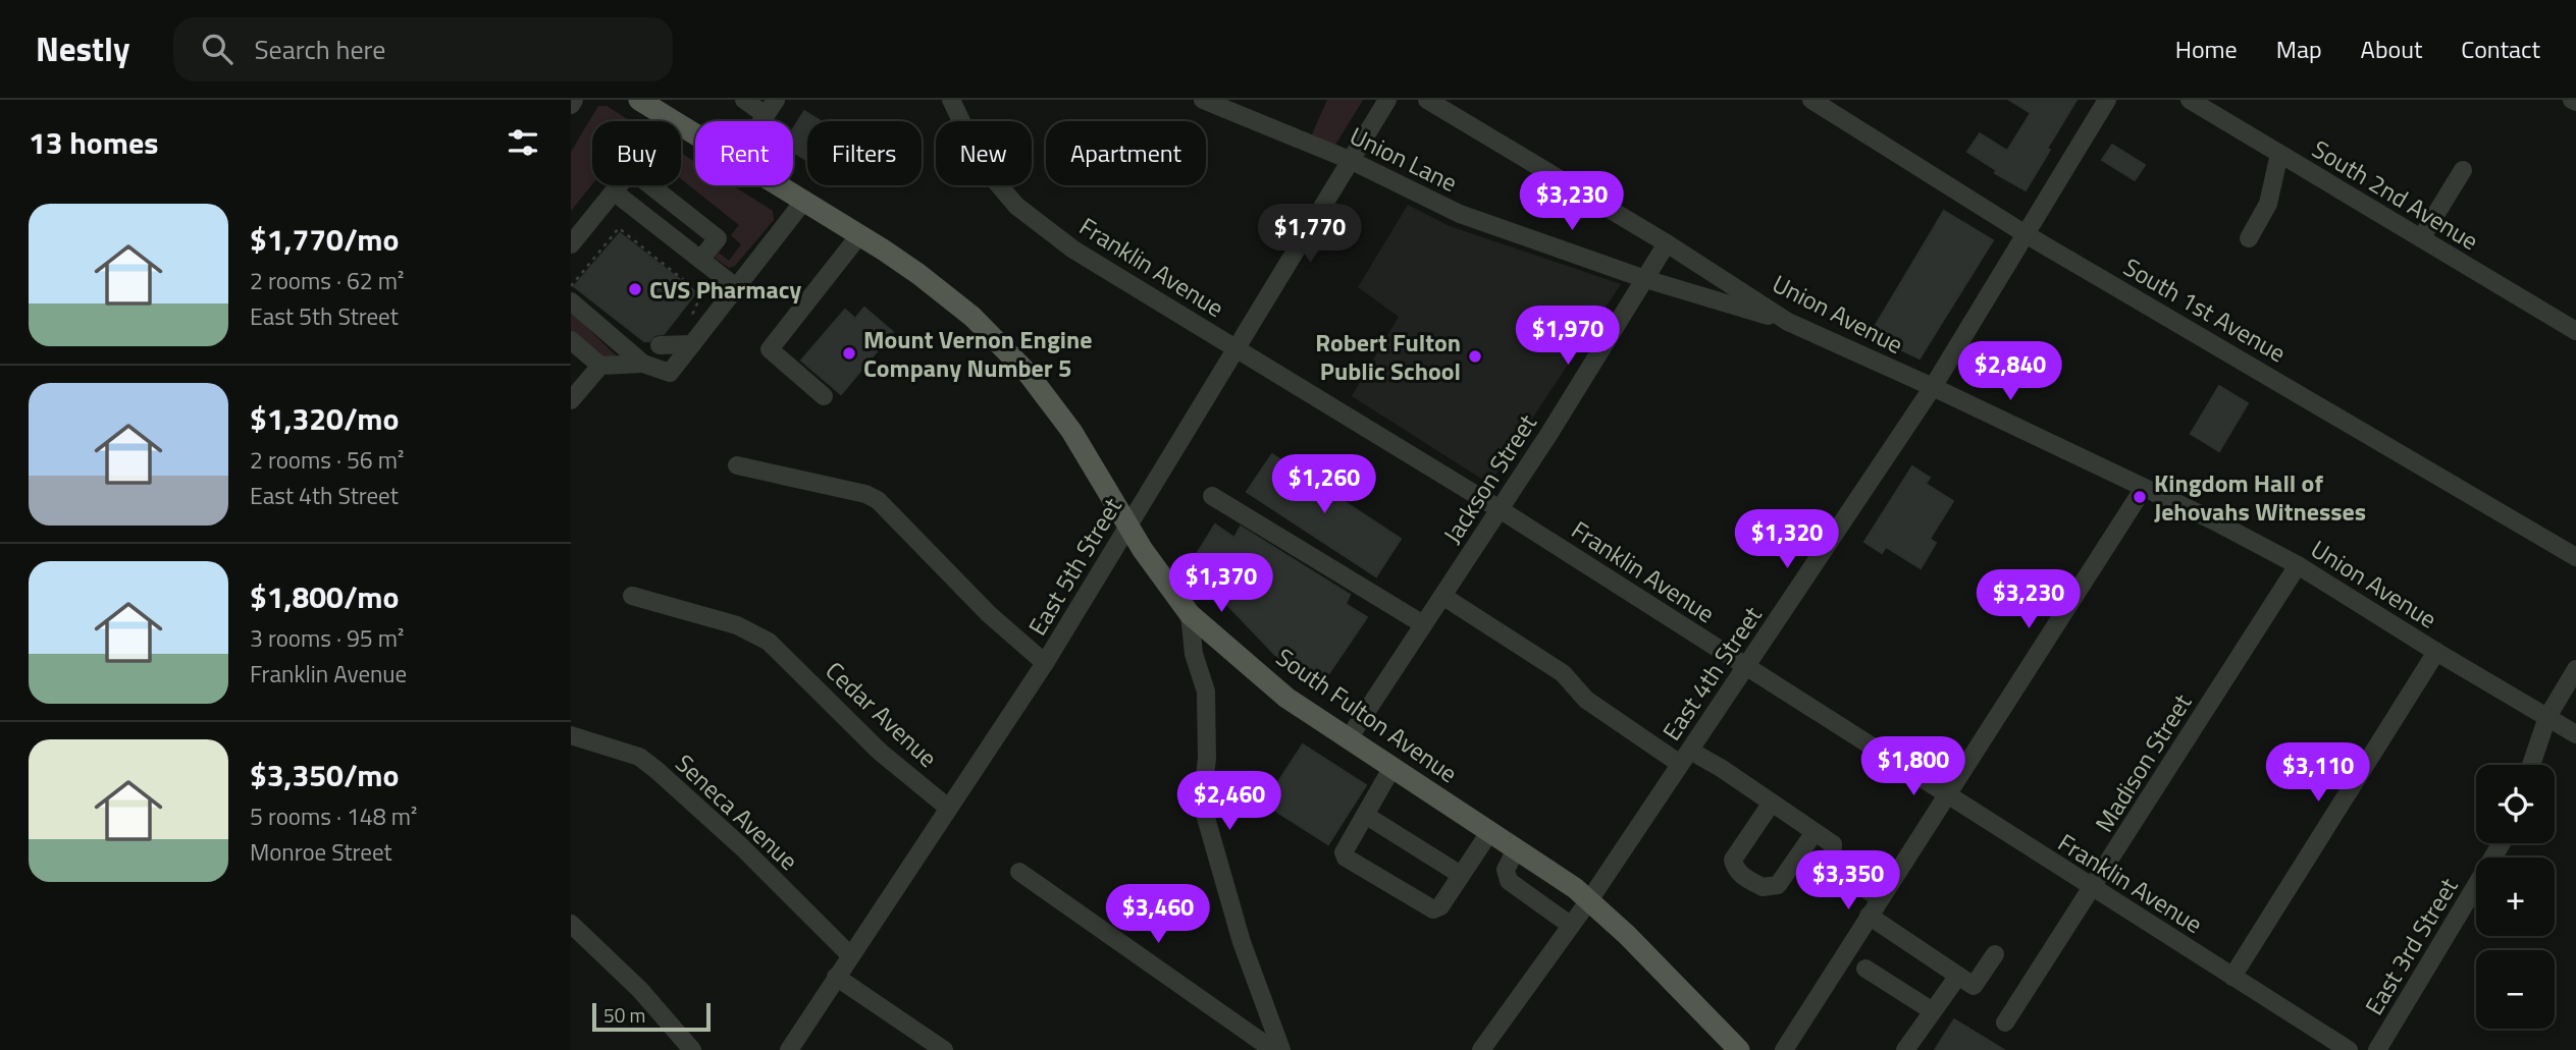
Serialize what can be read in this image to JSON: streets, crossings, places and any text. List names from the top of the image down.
{
  "streets": {
    "main road": ["South Fulton Avenue"],
    "street": [
      "Union Lane",
      "South 2nd Avenue",
      "Franklin Avenue",
      "South 1st Avenue",
      "Union Avenue",
      "Jackson Street",
      "East 5th Street",
      "East 4th Street",
      "Cedar Avenue",
      "Madison Street",
      "Seneca Avenue",
      "East 3rd Street"
    ]
  },
  "crossings": [
    ["Union Lane", "Union Avenue"],
    ["Union Lane", "Jackson Street"],
    ["Union Lane", "East 5th Street"],
    ["Franklin Avenue", "Jackson Street"],
    ["Franklin Avenue", "East 5th Street"],
    ["Franklin Avenue", "East 4th Street"],
    ["Franklin Avenue", "Madison Street"],
    ["South 1st Avenue", "East 4th Street"],
    ["Union Avenue", "Jackson Street"],
    ["Union Avenue", "East 4th Street"],
    ["Union Avenue", "Madison Street"],
    ["Jackson Street", "South Fulton Avenue"],
    ["East 5th Street", "Cedar Avenue"],
    ["East 5th Street", "South Fulton Avenue"],
    ["East 5th Street", "Seneca Avenue"],
    ["East 4th Street", "South Fulton Avenue"]
  ],
  "places": [
    "CVS Pharmacy",
    "Mount Vernon Engine Company Number 5",
    "Robert Fulton Public School",
    "Kingdom Hall of Jehovahs Witnesses"
  ],
  "scale_bar": "50 m",
  "page": {
    "header": "Nestly",
    "search": "Search here",
    "nav": [
      "Home",
      "Map",
      "About",
      "Contact"
    ],
    "heading": "13 homes",
    "chip": [
      "Buy",
      "Rent",
      "Filters",
      "New",
      "Apartment"
    ],
    "price": [
      "$3,230",
      "$1,770",
      "$1,970",
      "$2,840",
      "$1,260",
      "$1,320",
      "$1,370",
      "$3,230",
      "$1,800",
      "$3,110",
      "$2,460",
      "$3,350",
      "$3,460"
    ],
    "list": [
      {
        "name": "$1,770/mo",
        "note": "2 rooms · 62 m² · East 5th Street"
      },
      {
        "name": "$1,320/mo",
        "note": "2 rooms · 56 m² · East 4th Street"
      },
      {
        "name": "$1,800/mo",
        "note": "3 rooms · 95 m² · Franklin Avenue"
      },
      {
        "name": "$3,350/mo",
        "note": "5 rooms · 148 m² · Monroe Street"
      }
    ],
    "map_buttons": ["+", "−"],
    "scale": "50 m"
  }
}
